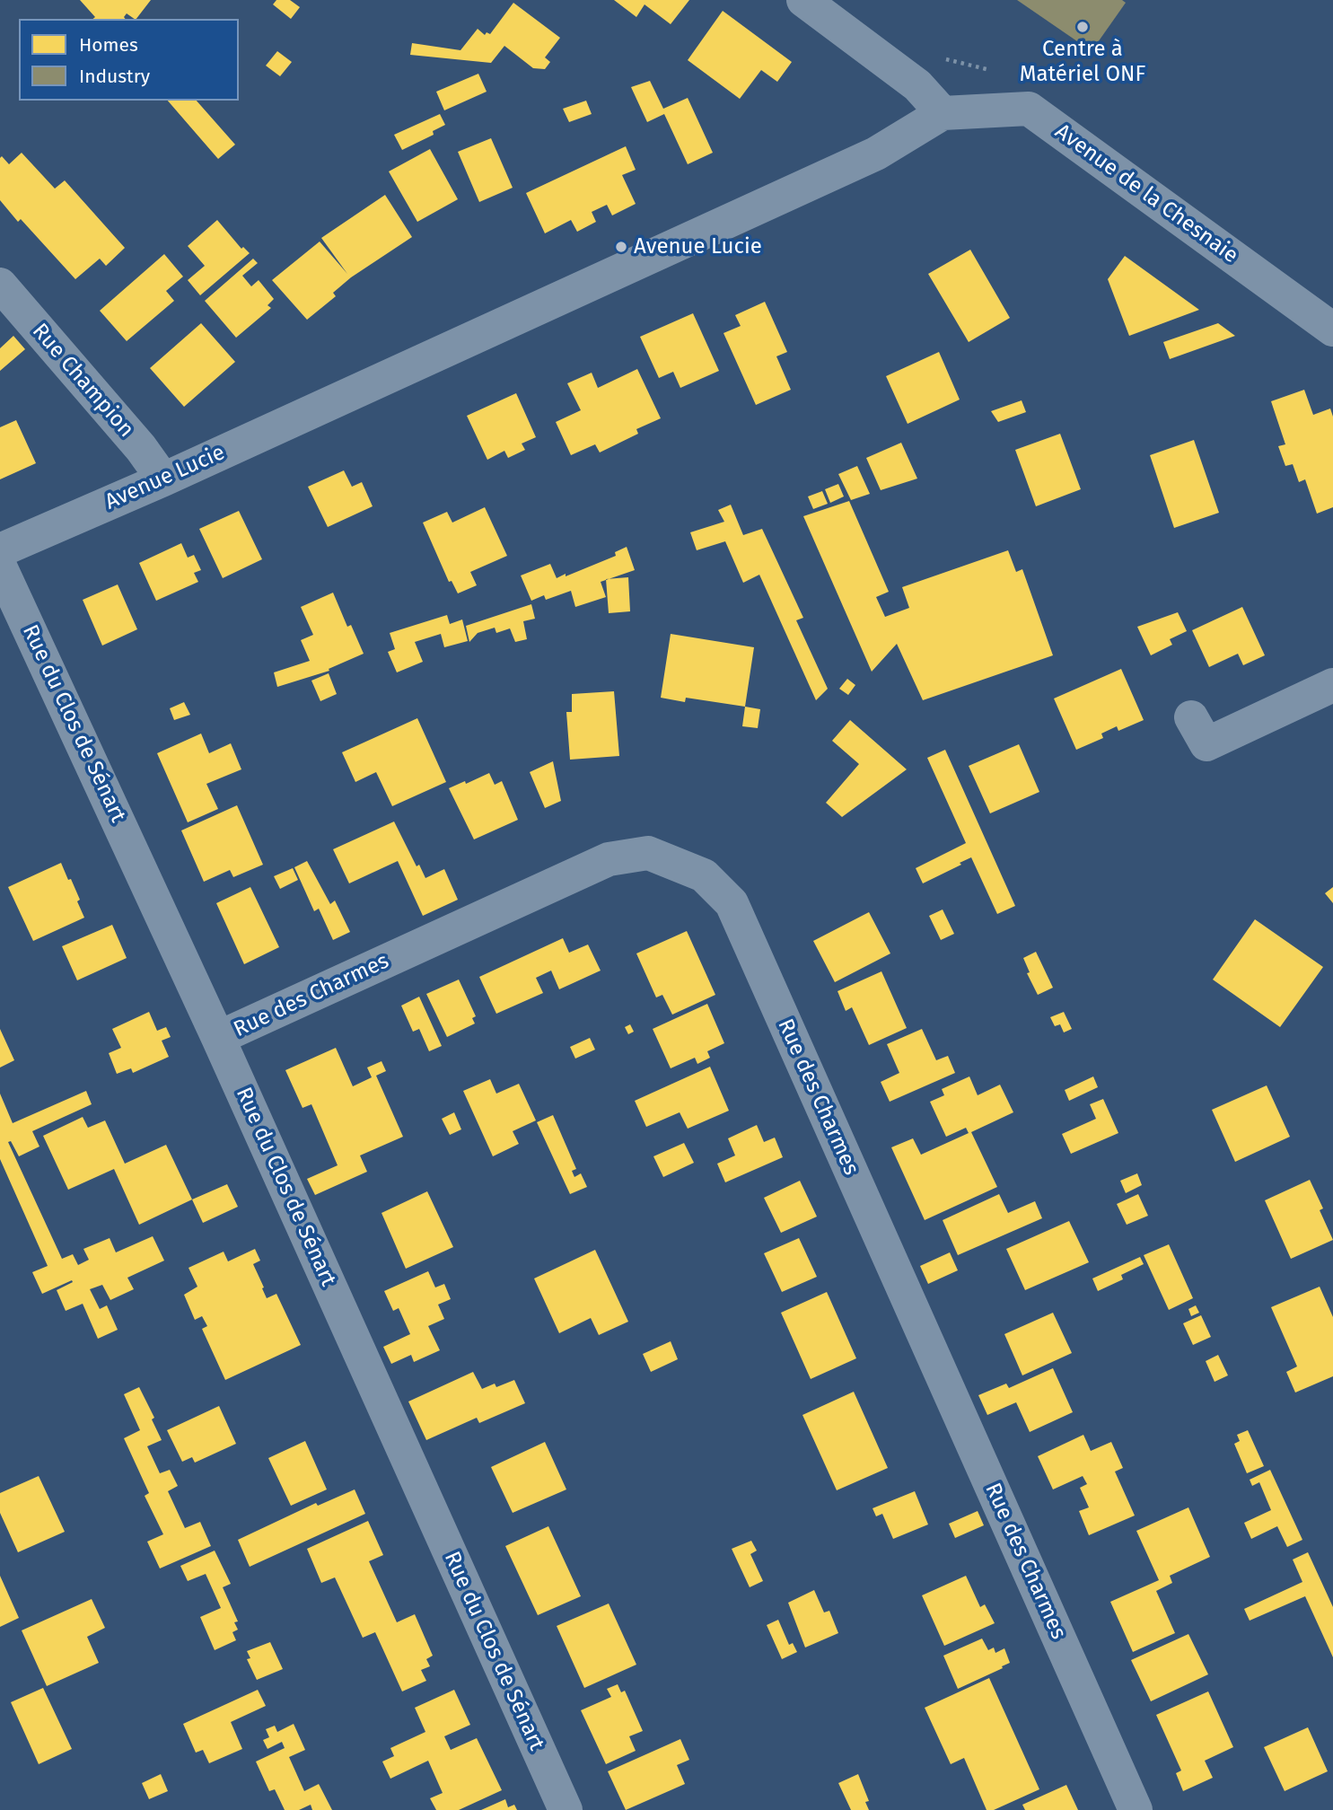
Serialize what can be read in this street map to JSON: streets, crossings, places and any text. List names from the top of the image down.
{
  "streets": {
    "street": [
      "Avenue de la Chesnaie",
      "Rue Champion",
      "Avenue Lucie",
      "Rue du Clos de Sénart",
      "Rue des Charmes"
    ]
  },
  "crossings": [
    ["Avenue de la Chesnaie", "Avenue Lucie"],
    ["Rue Champion", "Avenue Lucie"],
    ["Rue du Clos de Sénart", "Rue des Charmes"]
  ],
  "places": ["Centre à Matériel ONF", "Avenue Lucie"],
  "legend": ["Homes", "Industry"]
}
